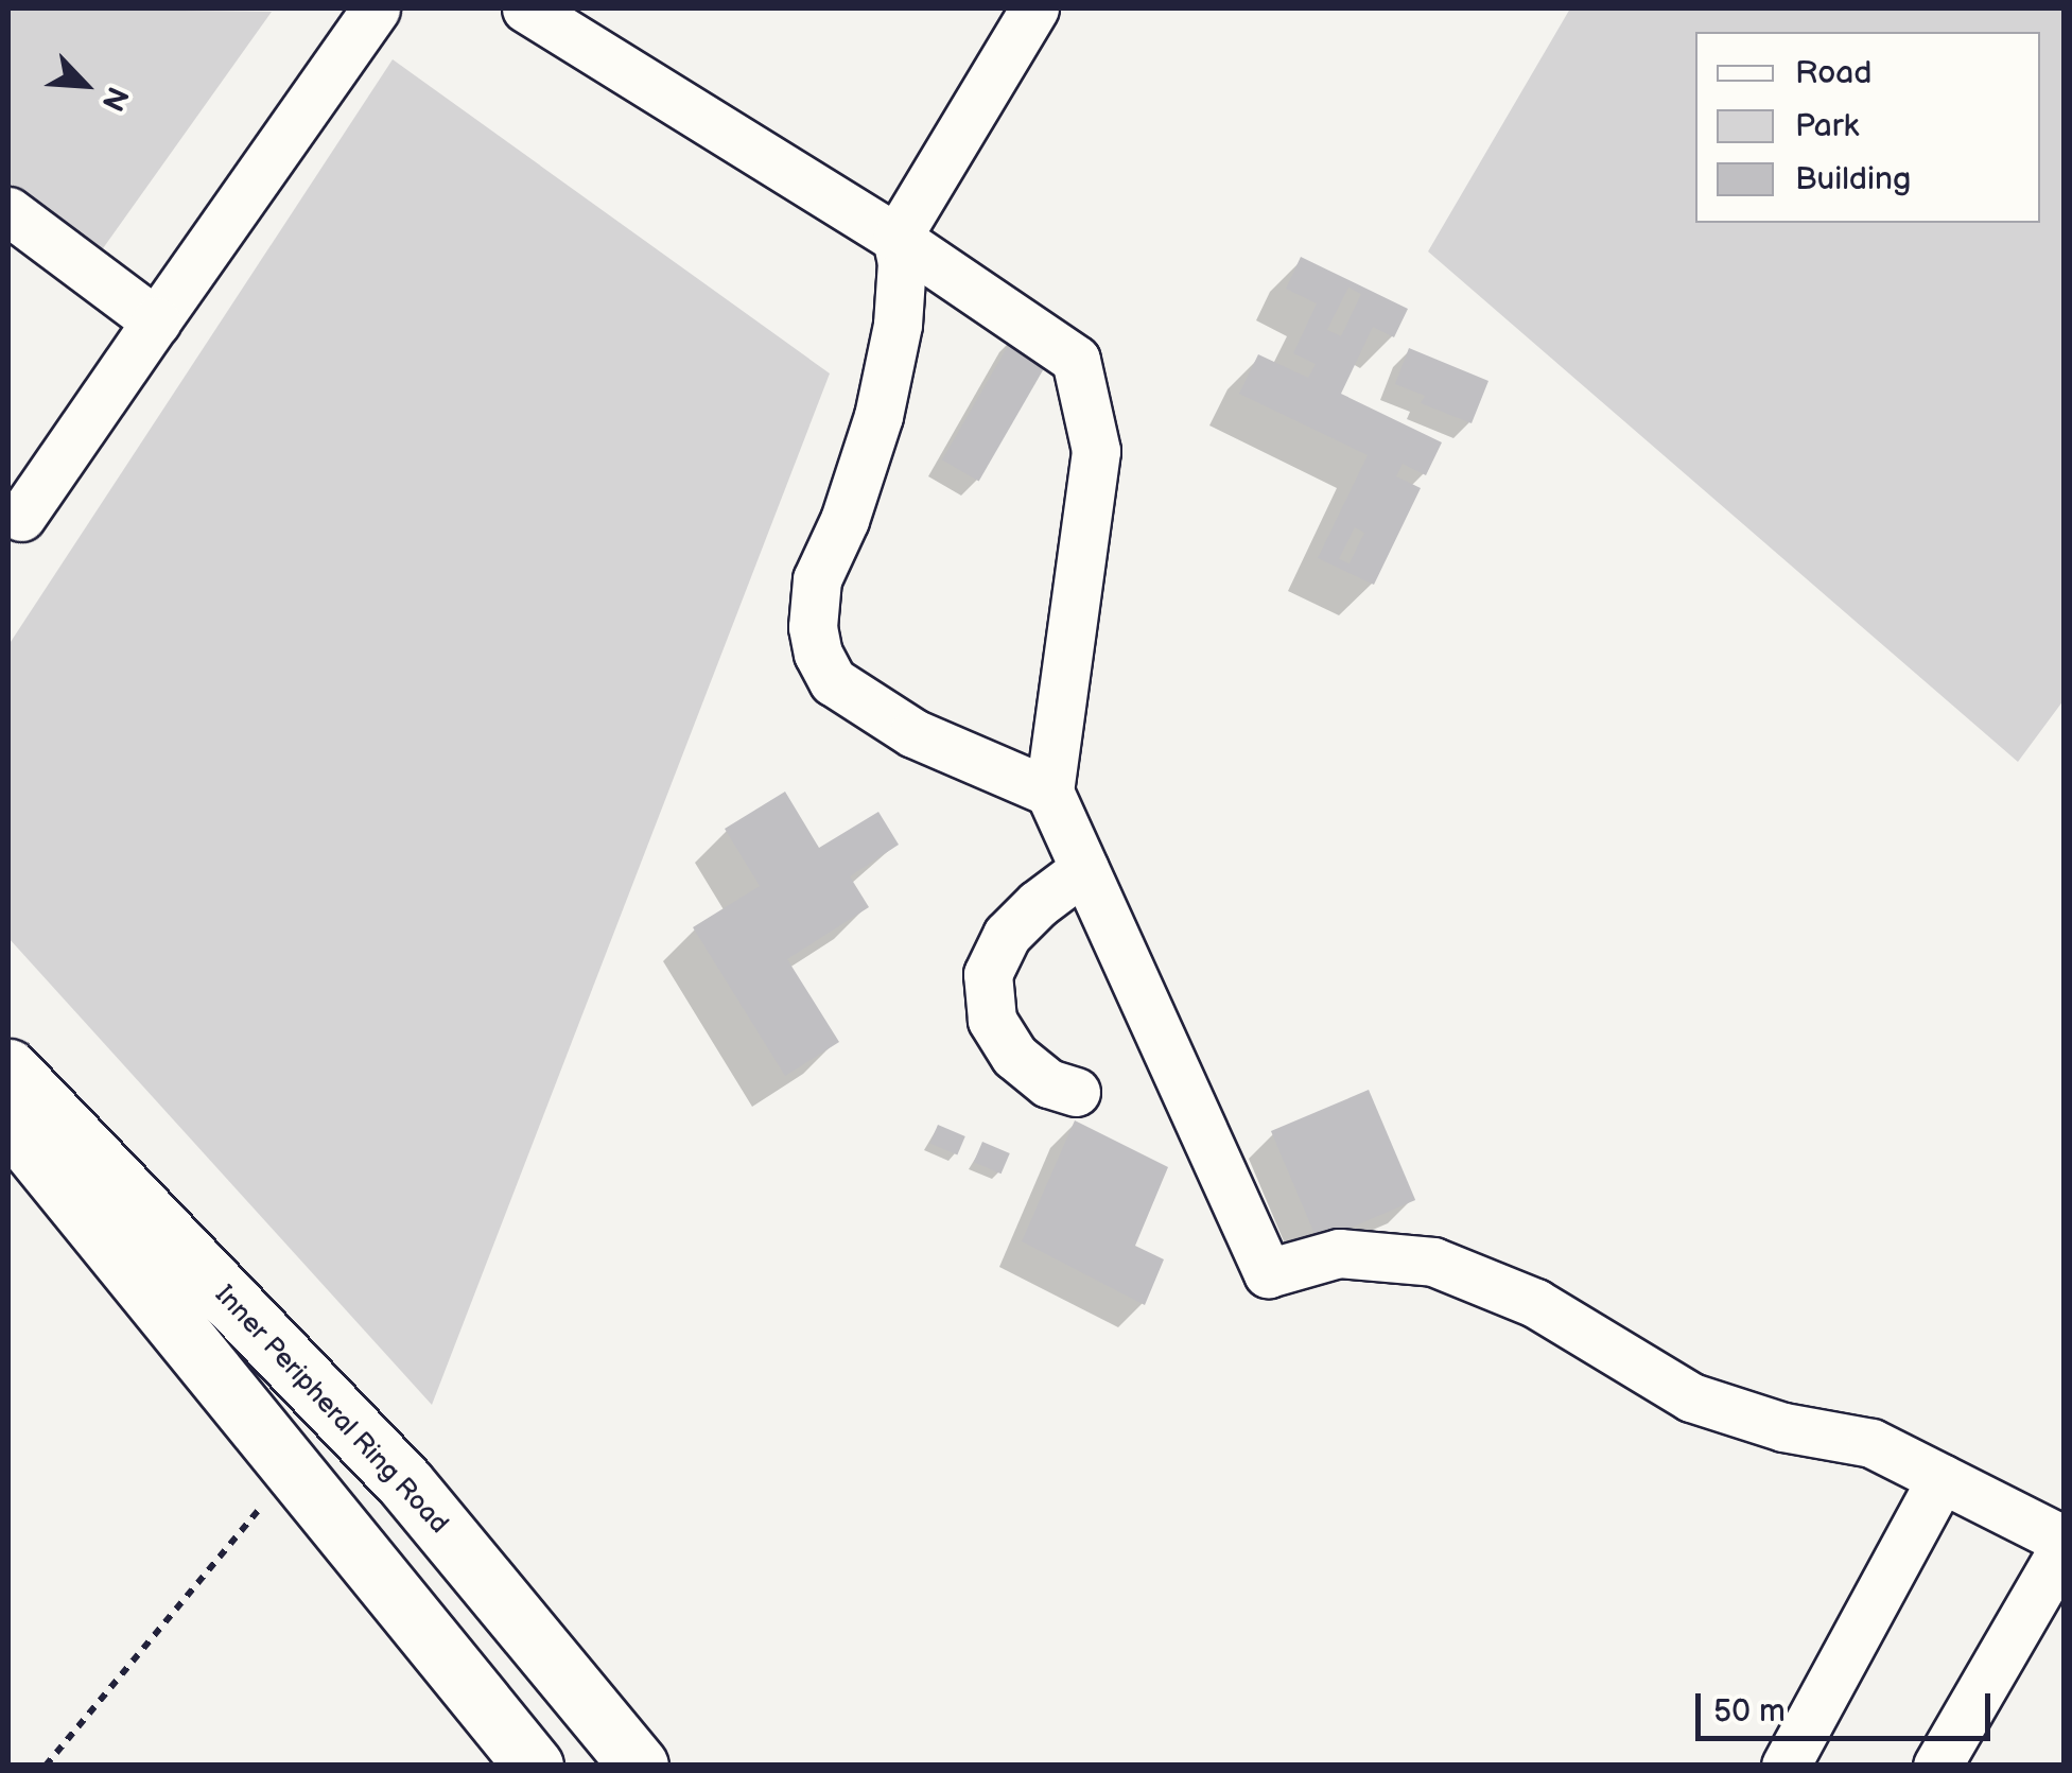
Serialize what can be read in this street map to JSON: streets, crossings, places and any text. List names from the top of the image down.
{
  "streets": {
    "main road": ["Inner Peripheral Ring Road"]
  },
  "legend": ["Road", "Park", "Building"],
  "scale_bar": "50 m",
  "north": "bottom right"
}
